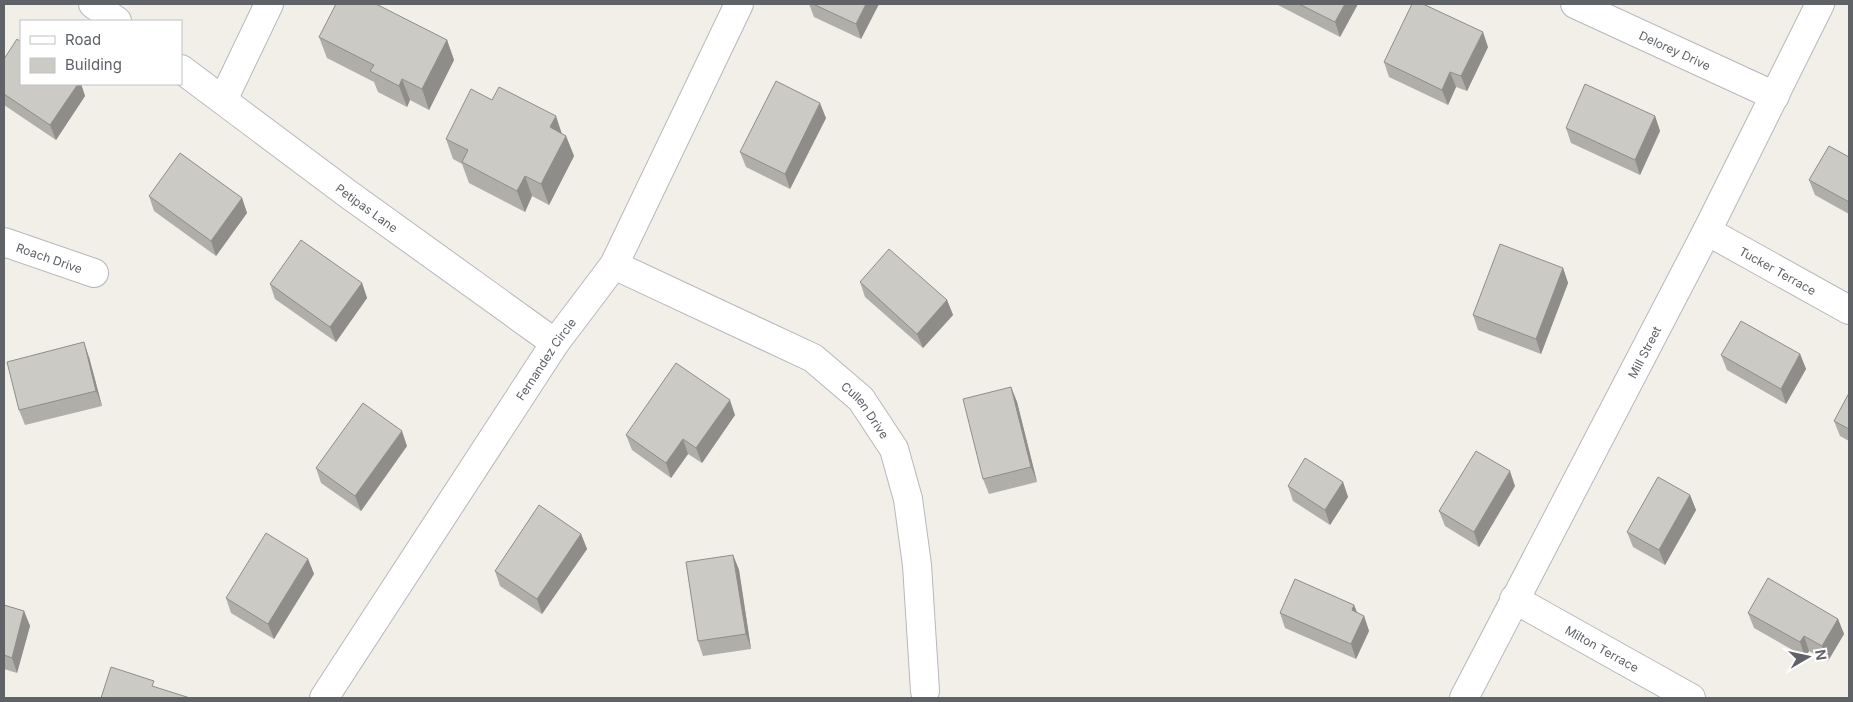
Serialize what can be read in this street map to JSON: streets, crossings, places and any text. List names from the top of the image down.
{
  "streets": {
    "street": [
      "Delorey Drive",
      "Petipas Lane",
      "Roach Drive",
      "Tucker Terrace",
      "Mill Street",
      "Fernandez Circle",
      "Cullen Drive",
      "Milton Terrace"
    ]
  },
  "crossings": [
    ["Delorey Drive", "Mill Street"],
    ["Petipas Lane", "Fernandez Circle"],
    ["Tucker Terrace", "Mill Street"],
    ["Mill Street", "Milton Terrace"],
    ["Fernandez Circle", "Cullen Drive"]
  ],
  "legend": ["Road", "Building"],
  "north": "right"
}
